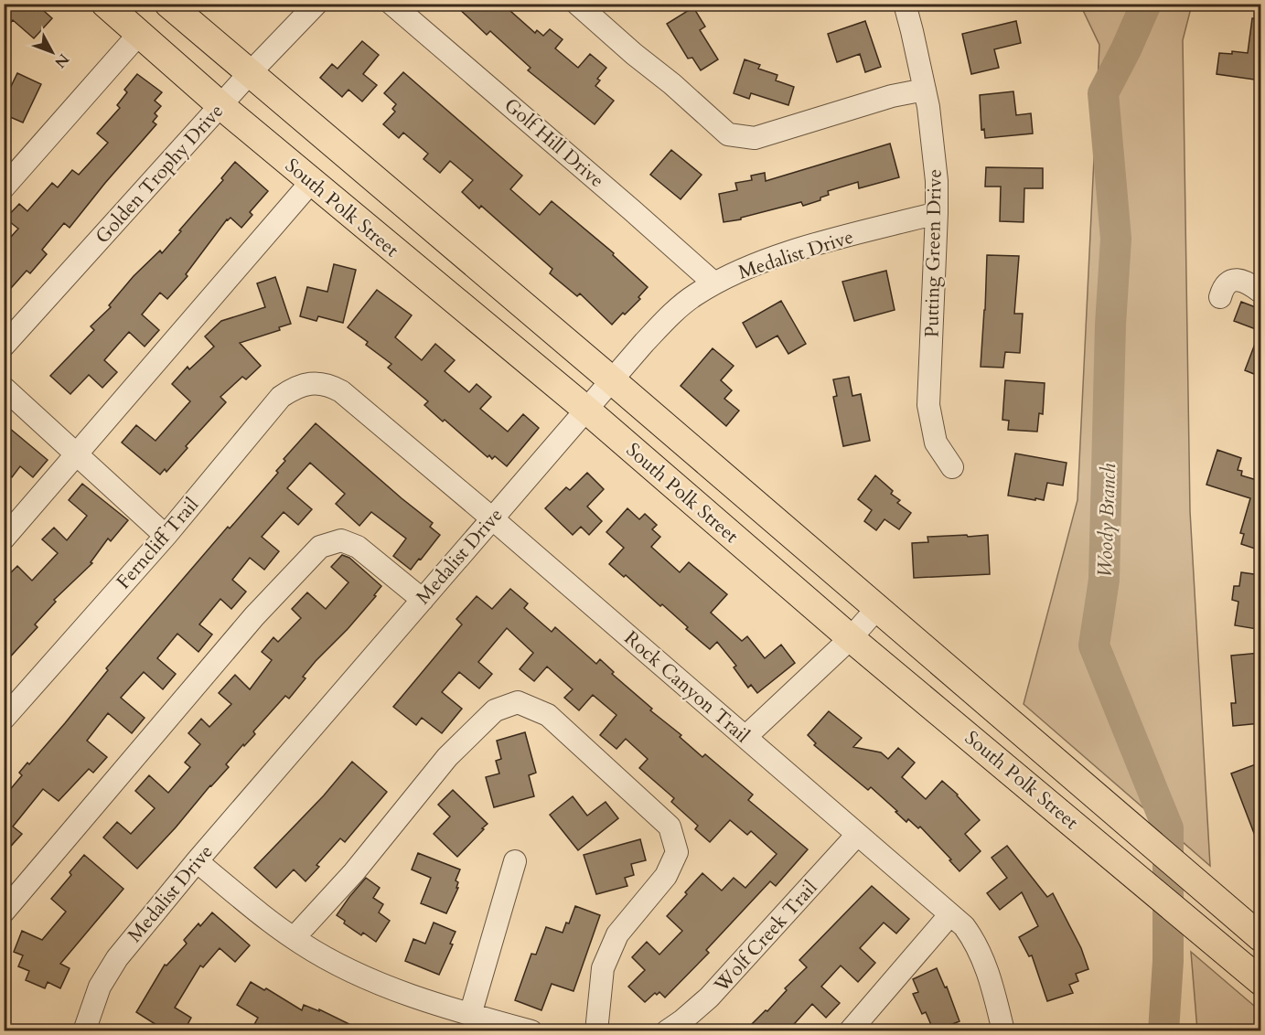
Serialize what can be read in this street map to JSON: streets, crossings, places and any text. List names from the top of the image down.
{
  "streets": {
    "main road": ["South Polk Street"],
    "street": [
      "Golf Hill Drive",
      "Golden Trophy Drive",
      "Putting Green Drive",
      "Medalist Drive",
      "Ferncliff Trail",
      "Rock Canyon Trail",
      "Wolf Creek Trail"
    ]
  },
  "crossings": [
    ["Golf Hill Drive", "Medalist Drive"],
    ["Golden Trophy Drive", "South Polk Street"],
    ["South Polk Street", "Medalist Drive"],
    ["Putting Green Drive", "Medalist Drive"],
    ["Medalist Drive", "Rock Canyon Trail"],
    ["Ferncliff Trail", "Rock Canyon Trail"],
    ["Rock Canyon Trail", "Wolf Creek Trail"]
  ],
  "water": ["Woody Branch"],
  "north": "bottom right"
}
